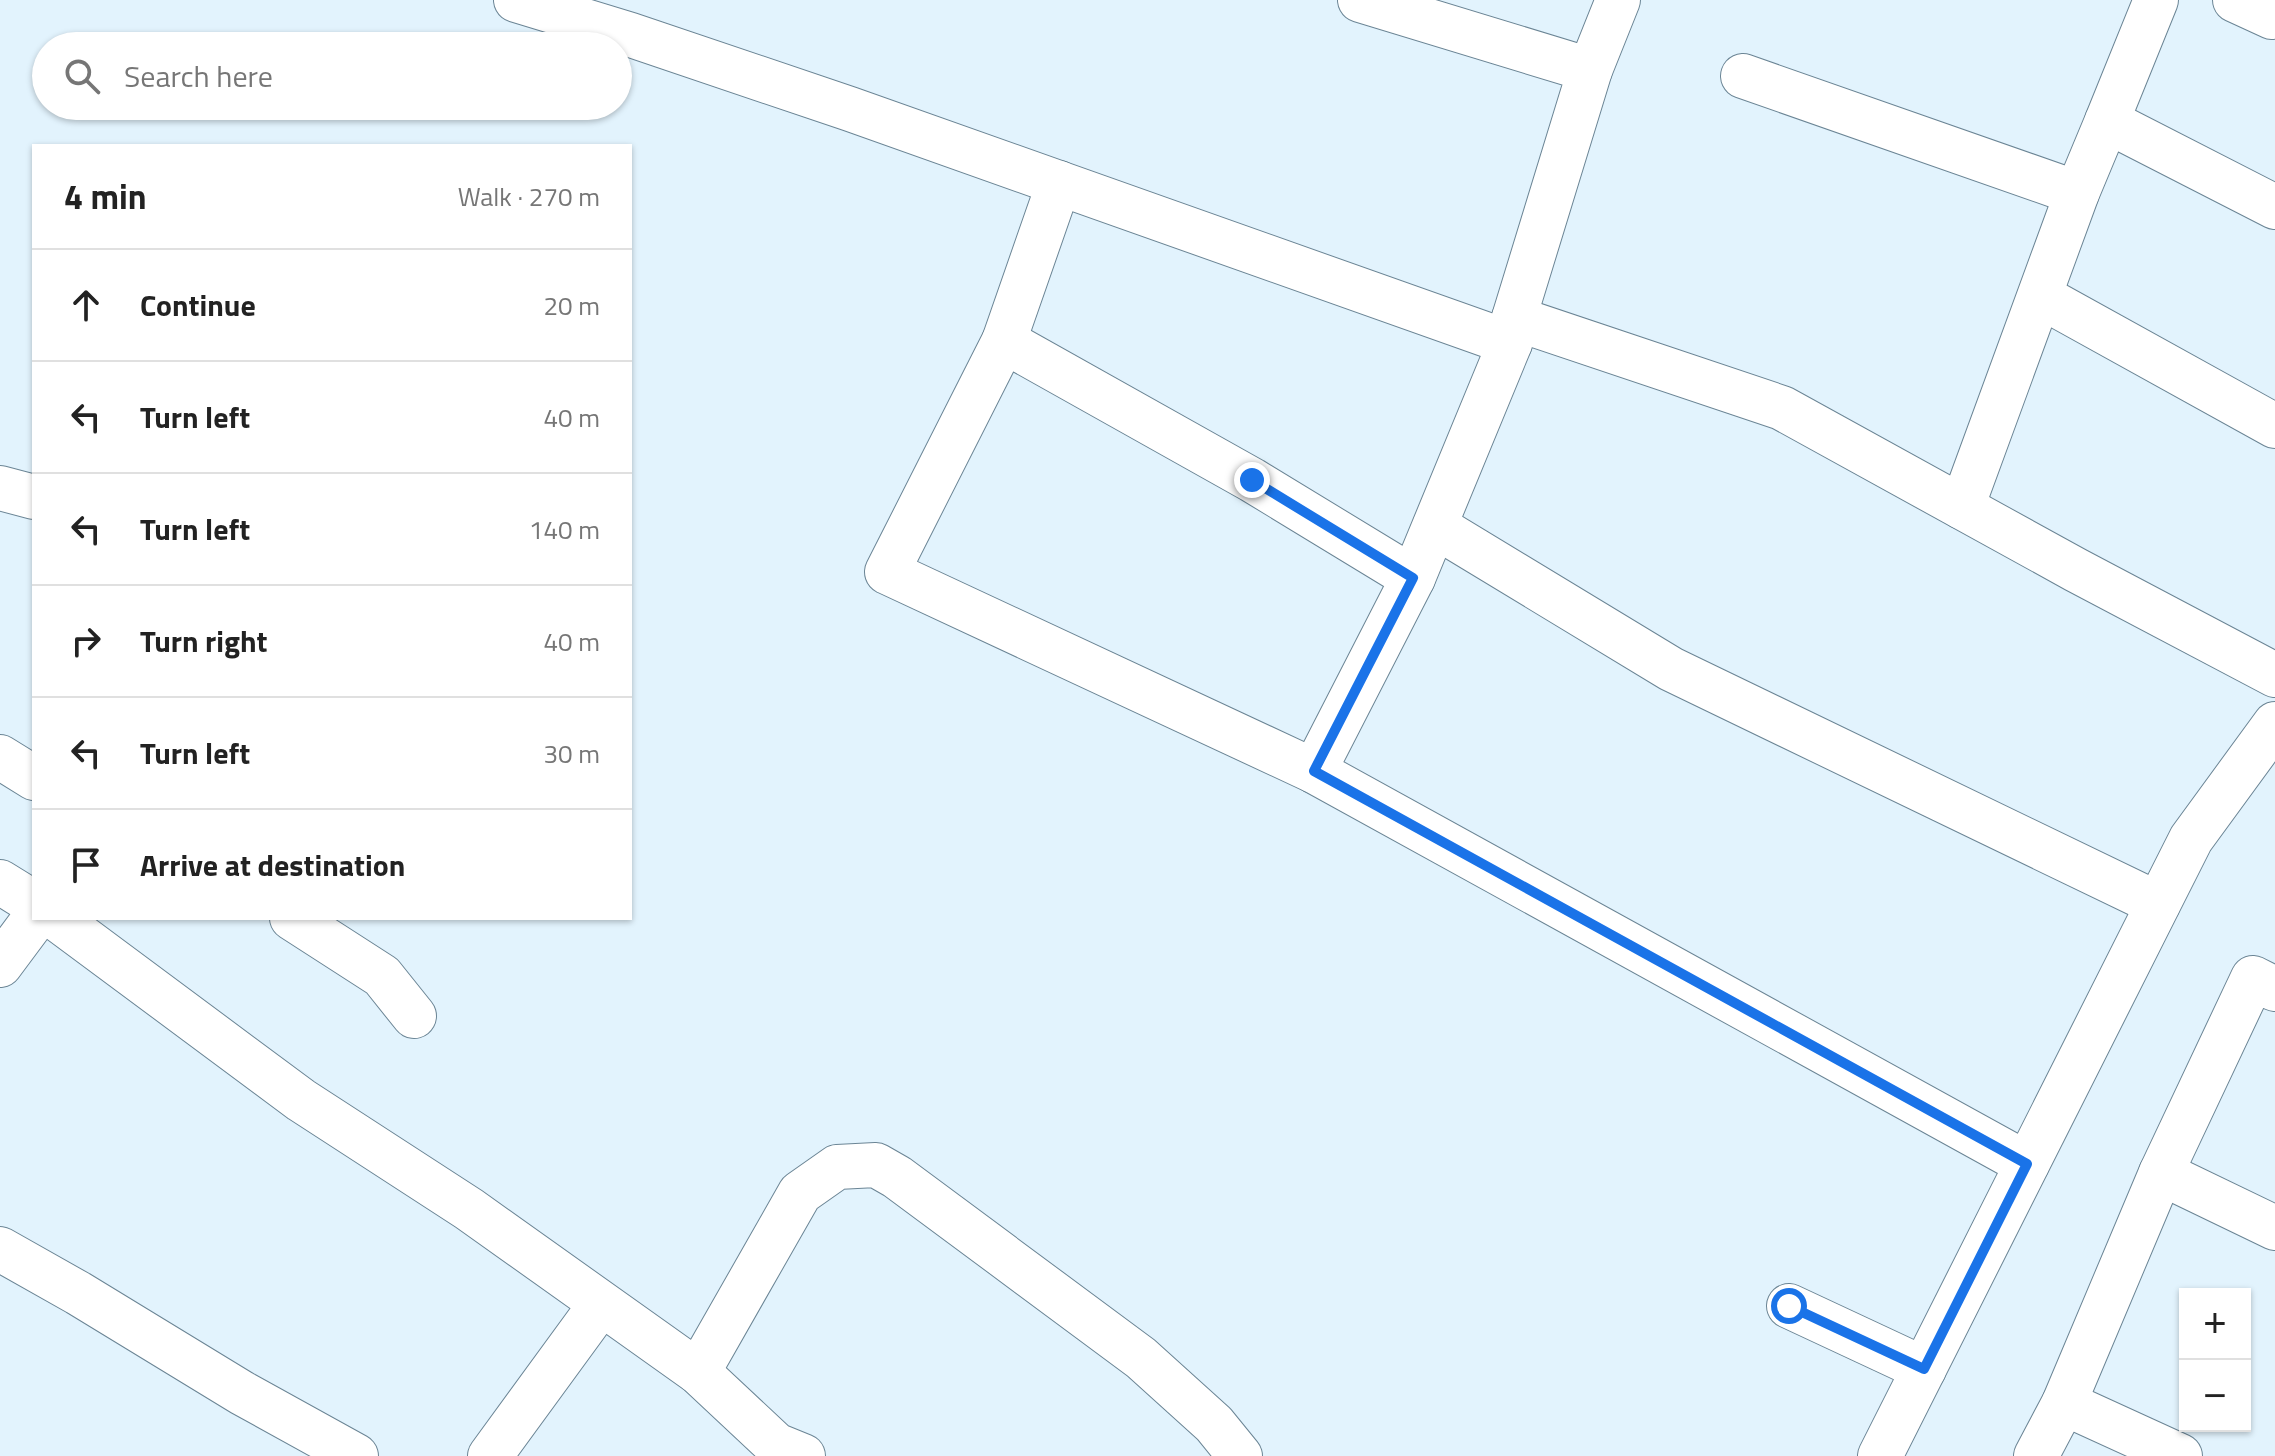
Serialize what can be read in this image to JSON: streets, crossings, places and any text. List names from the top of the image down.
{
  "page": {
    "search": "Search here",
    "heading": ["4 min", "Walk · 270 m"],
    "list": [
      ["Continue", "20 m"],
      ["Turn left", "40 m"],
      ["Turn left", "140 m"],
      ["Turn right", "40 m"],
      ["Turn left", "30 m"],
      "Arrive at destination"
    ],
    "map_buttons": ["+", "−"]
  }
}
